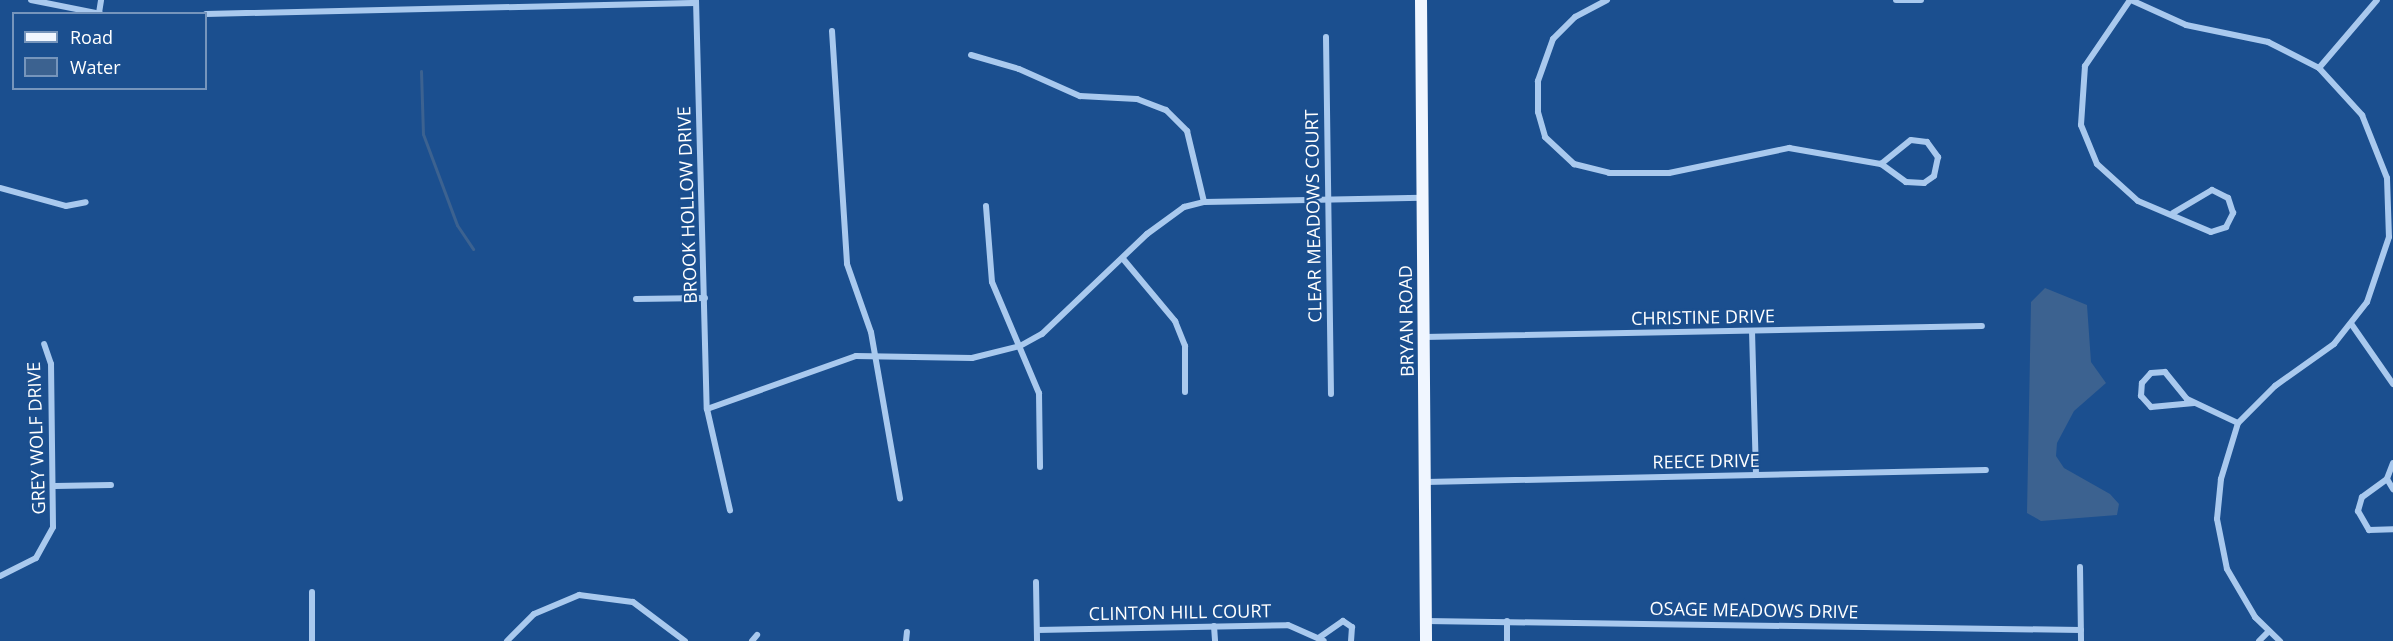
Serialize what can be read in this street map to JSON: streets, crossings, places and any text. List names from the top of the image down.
{
  "streets": {
    "main road": ["BRYAN ROAD"],
    "street": [
      "BROOK HOLLOW DRIVE",
      "CLEAR MEADOWS COURT",
      "CHRISTINE DRIVE",
      "GREY WOLF DRIVE",
      "REECE DRIVE",
      "OSAGE MEADOWS DRIVE",
      "CLINTON HILL COURT"
    ]
  },
  "crossings": [
    ["CHRISTINE DRIVE", "BRYAN ROAD"],
    ["BRYAN ROAD", "REECE DRIVE"],
    ["BRYAN ROAD", "OSAGE MEADOWS DRIVE"]
  ],
  "legend": ["Road", "Water"]
}
